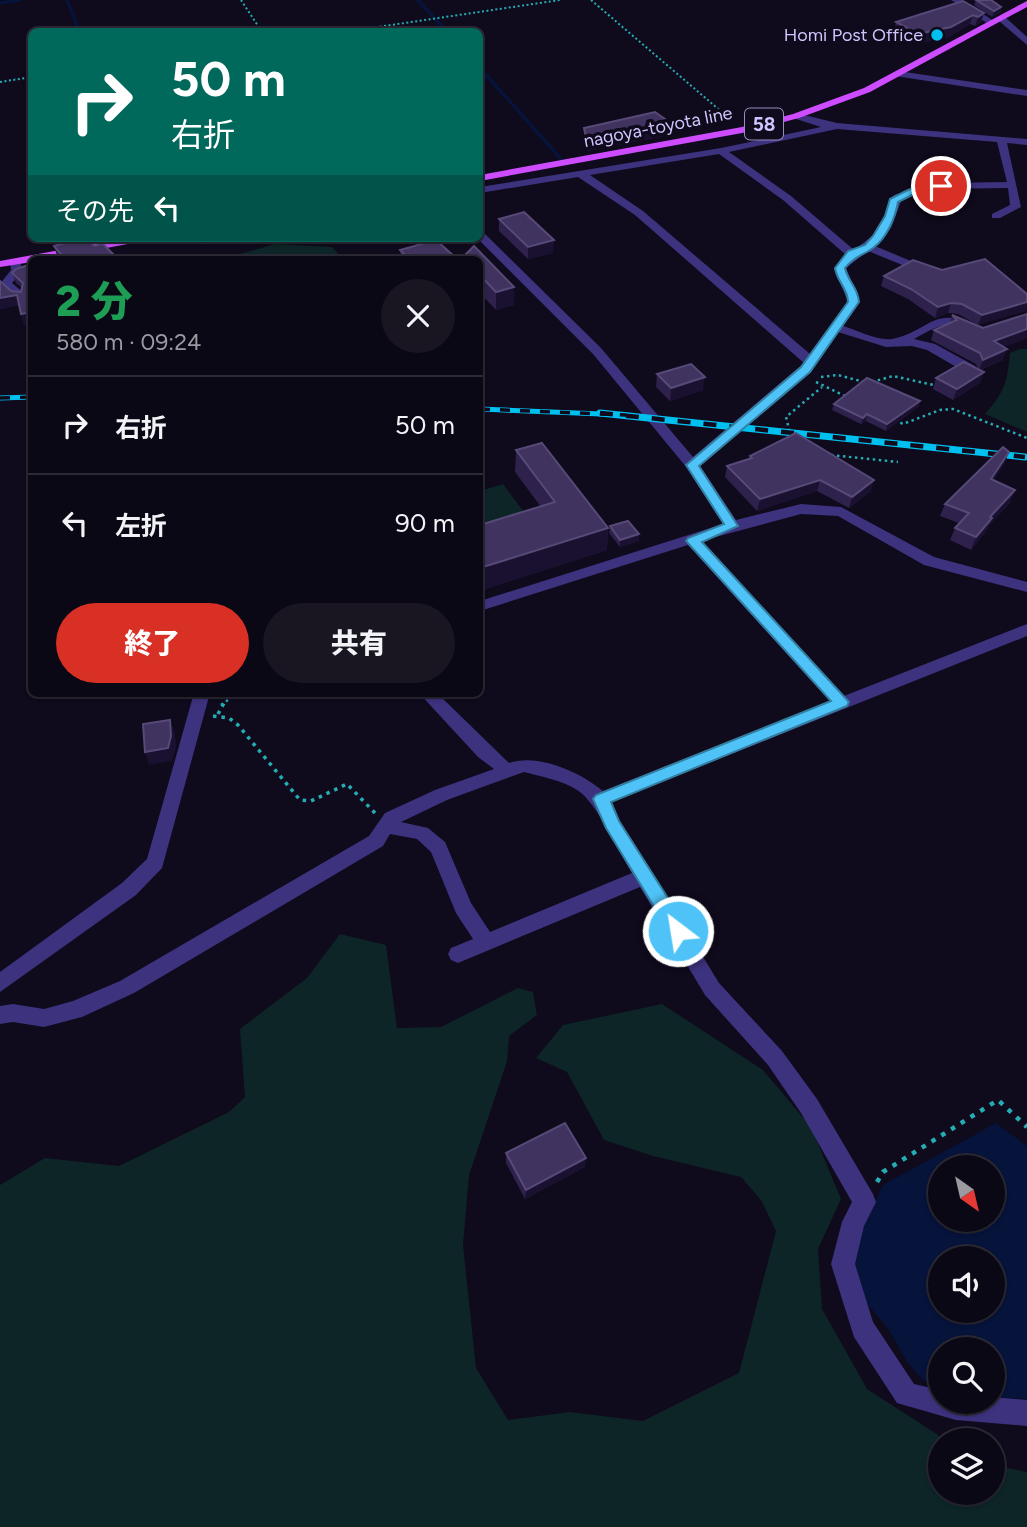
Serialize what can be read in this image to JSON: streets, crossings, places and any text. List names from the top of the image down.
{
  "streets": {
    "main road": ["58", "nagoya-toyota line"]
  },
  "places": ["Homi Post Office"],
  "north": "bottom right",
  "page": {
    "turn": ["50 m", "右折"],
    "then": "その先",
    "heading": ["2 分", "580 m · 09:24"],
    "list": [
      {
        "name": "右折",
        "value": "50 m"
      },
      {
        "name": "左折",
        "value": "90 m"
      }
    ],
    "buttons": ["終了", "共有"]
  }
}
